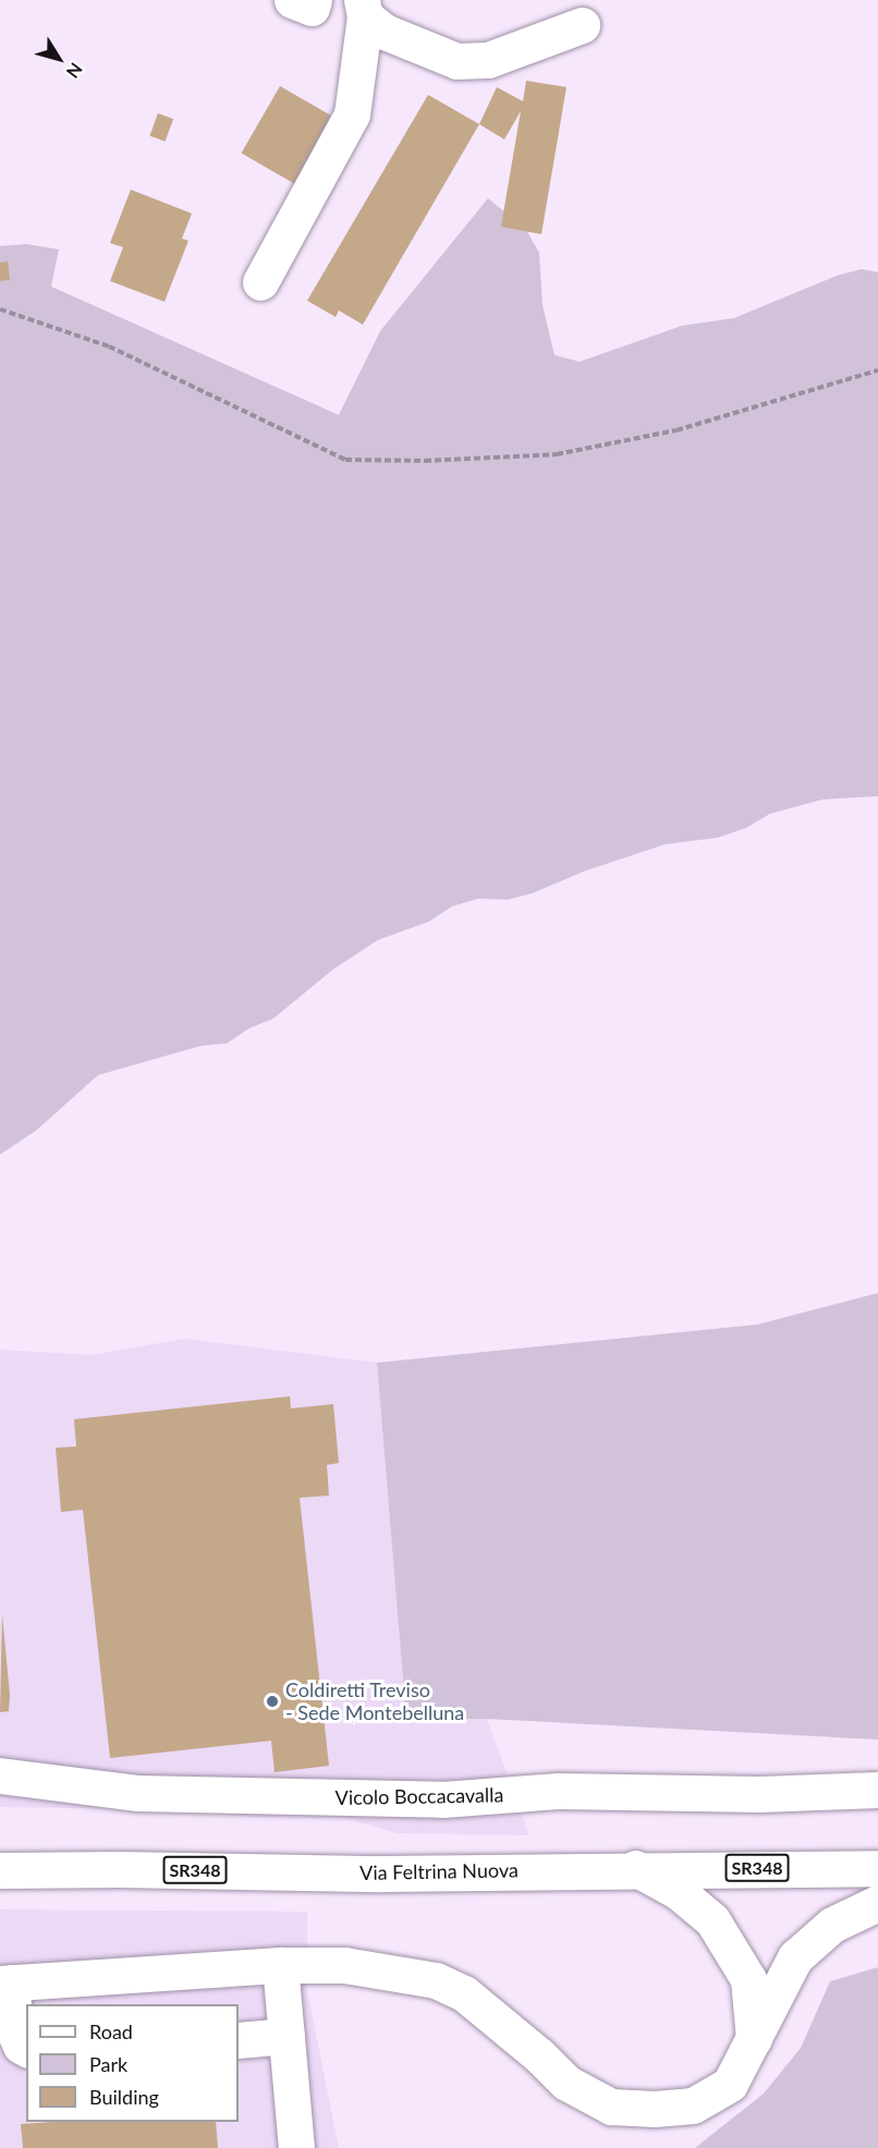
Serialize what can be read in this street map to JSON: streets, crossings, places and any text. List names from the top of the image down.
{
  "streets": {
    "street": ["Vicolo Boccacavalla", "SR348", "Via Feltrina Nuova"]
  },
  "places": ["Coldiretti Treviso - Sede Montebelluna"],
  "legend": ["Road", "Park", "Building"],
  "north": "bottom right"
}
